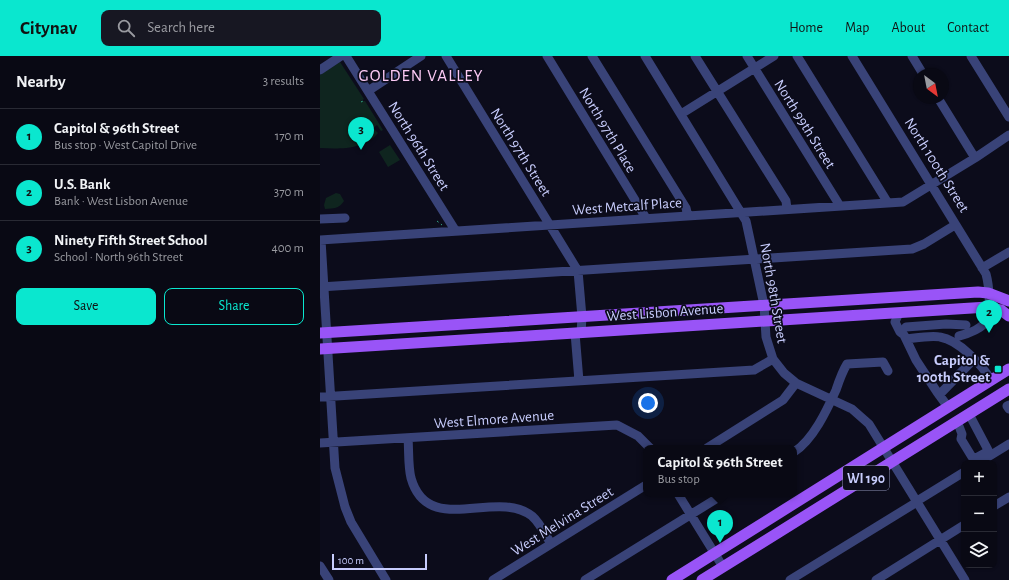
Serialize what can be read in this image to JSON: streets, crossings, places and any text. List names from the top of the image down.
{
  "streets": {
    "main road": ["West Lisbon Avenue", "WI 190"],
    "street": [
      "North 99th Street",
      "North 97th Place",
      "North 96th Street",
      "North 97th Street",
      "North 100th Street",
      "West Metcalf Place",
      "North 98th Street",
      "West Elmore Avenue",
      "West Melvina Street"
    ]
  },
  "crossings": [
    ["North 99th Street", "West Metcalf Place"],
    ["North 97th Place", "West Metcalf Place"],
    ["North 96th Street", "West Metcalf Place"],
    ["North 97th Street", "West Metcalf Place"],
    ["North 97th Street", "West Lisbon Avenue"],
    ["North 100th Street", "West Metcalf Place"],
    ["North 100th Street", "West Lisbon Avenue"],
    ["West Metcalf Place", "North 98th Street"],
    ["North 98th Street", "West Lisbon Avenue"],
    ["North 98th Street", "WI 190"]
  ],
  "districts": ["GOLDEN VALLEY"],
  "places": {
    "transit": ["Capitol & 100th Street"]
  },
  "scale_bar": "100 m",
  "north": "bottom right",
  "page": {
    "header": "Citynav",
    "search": "Search here",
    "nav": [
      "Home",
      "Map",
      "About",
      "Contact"
    ],
    "heading": ["Nearby", "3 results"],
    "list": [
      {
        "mark": "1",
        "name": "Capitol & 96th Street",
        "note": "Bus stop · West Capitol Drive",
        "value": "170 m"
      },
      {
        "mark": "2",
        "name": "U.S. Bank",
        "note": "Bank · West Lisbon Avenue",
        "value": "370 m"
      },
      {
        "mark": "3",
        "name": "Ninety Fifth Street School",
        "note": "School · North 96th Street",
        "value": "400 m"
      }
    ],
    "pins": ["3", "2", "1"],
    "buttons": ["Save", "Share"],
    "popup": ["Capitol & 96th Street", "Bus stop"],
    "map_buttons": ["+", "−"],
    "scale": "100 m"
  }
}
